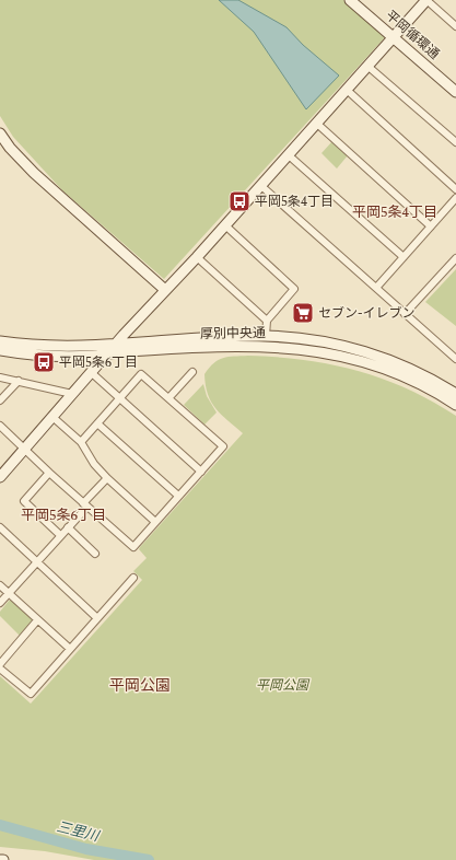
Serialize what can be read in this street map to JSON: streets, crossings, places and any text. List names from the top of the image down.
{
  "streets": {
    "street": ["平岡循環通", "厚別中央通"]
  },
  "districts": ["平岡5条4丁目", "平岡5条6丁目", "平岡公園"],
  "water": ["三里川"],
  "parks": ["平岡公園"],
  "places": {
    "bus stop": ["平岡5条4丁目", "平岡5条6丁目"],
    "supermarket": ["セブン-イレブン"]
  }
}
